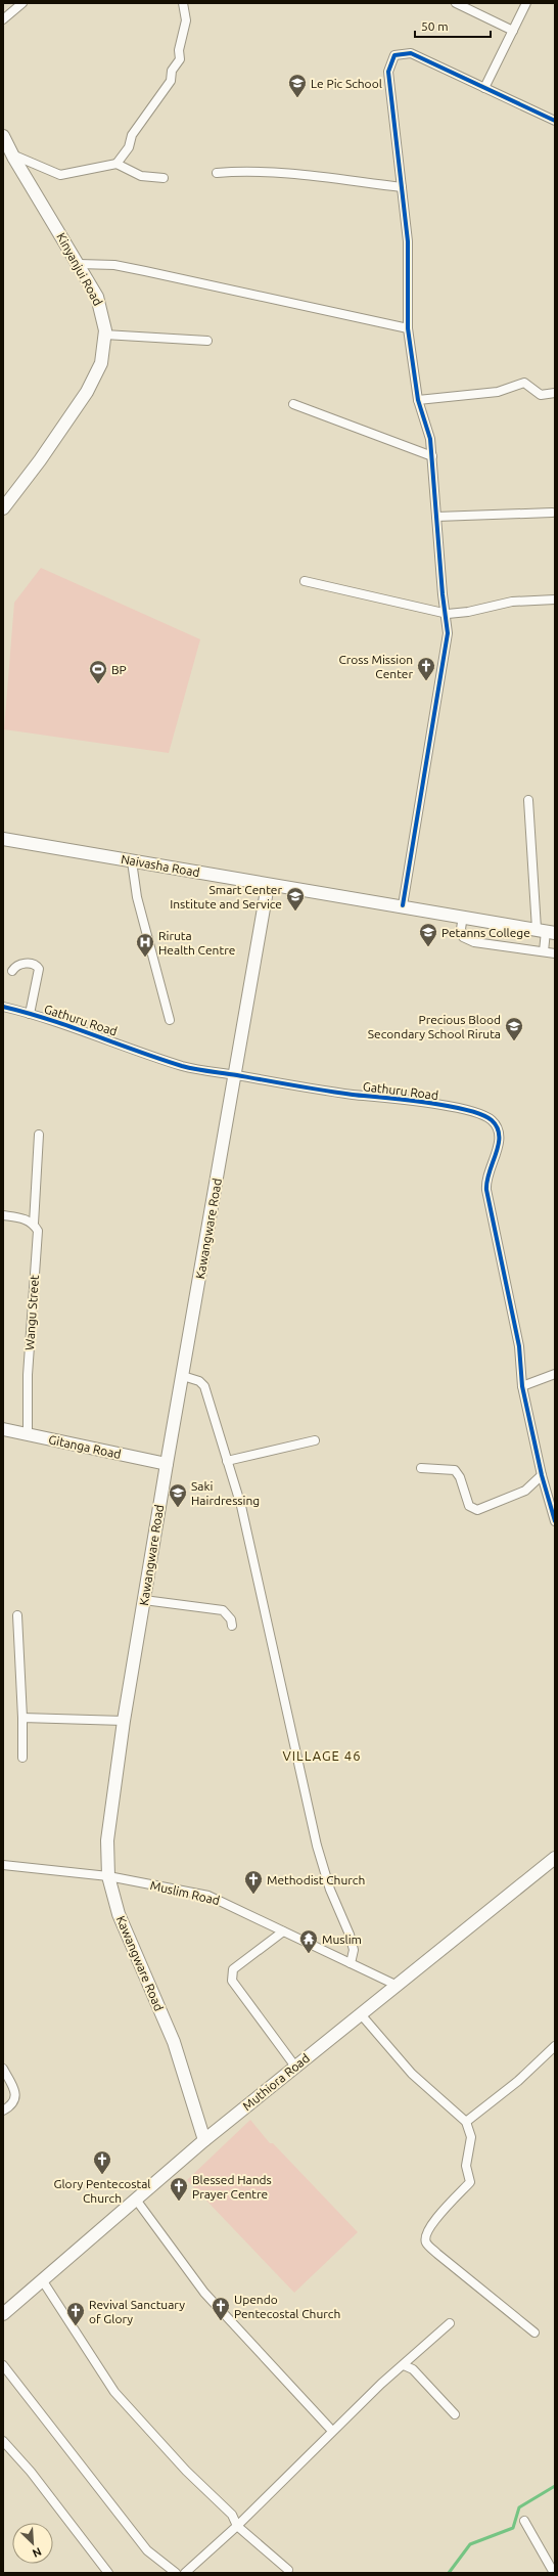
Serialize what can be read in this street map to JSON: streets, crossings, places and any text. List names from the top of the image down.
{
  "streets": {
    "main road": [
      "Kinyanjui Road",
      "Naivasha Road",
      "Kawangware Road",
      "Gitanga Road",
      "Muthiora Road"
    ],
    "street": ["Gathuru Road", "Wangu Street", "Muslim Road"]
  },
  "crossings": [
    ["Naivasha Road", "Kawangware Road"],
    ["Gathuru Road", "Kawangware Road"],
    ["Kawangware Road", "Gitanga Road"],
    ["Kawangware Road", "Muslim Road"],
    ["Kawangware Road", "Muthiora Road"],
    ["Wangu Street", "Gitanga Road"],
    ["Muslim Road", "Muthiora Road"]
  ],
  "districts": ["VILLAGE 46"],
  "places": {
    "school or university": [
      "Le Pic School",
      "Smart Center Institute and Service",
      "Petanns College",
      "Precious Blood Secondary School Riruta",
      "Saki Hairdressing"
    ],
    "church": [
      "Cross Mission Center",
      "Methodist Church",
      "Glory Pentecostal Church",
      "Blessed Hands Prayer Centre",
      "Upendo Pentecostal Church",
      "Revival Sanctuary of Glory"
    ],
    "sports": ["BP"],
    "hospital": ["Riruta Health Centre"],
    "temple": ["Muslim"]
  },
  "scale_bar": "50 m",
  "north": "bottom right"
}
